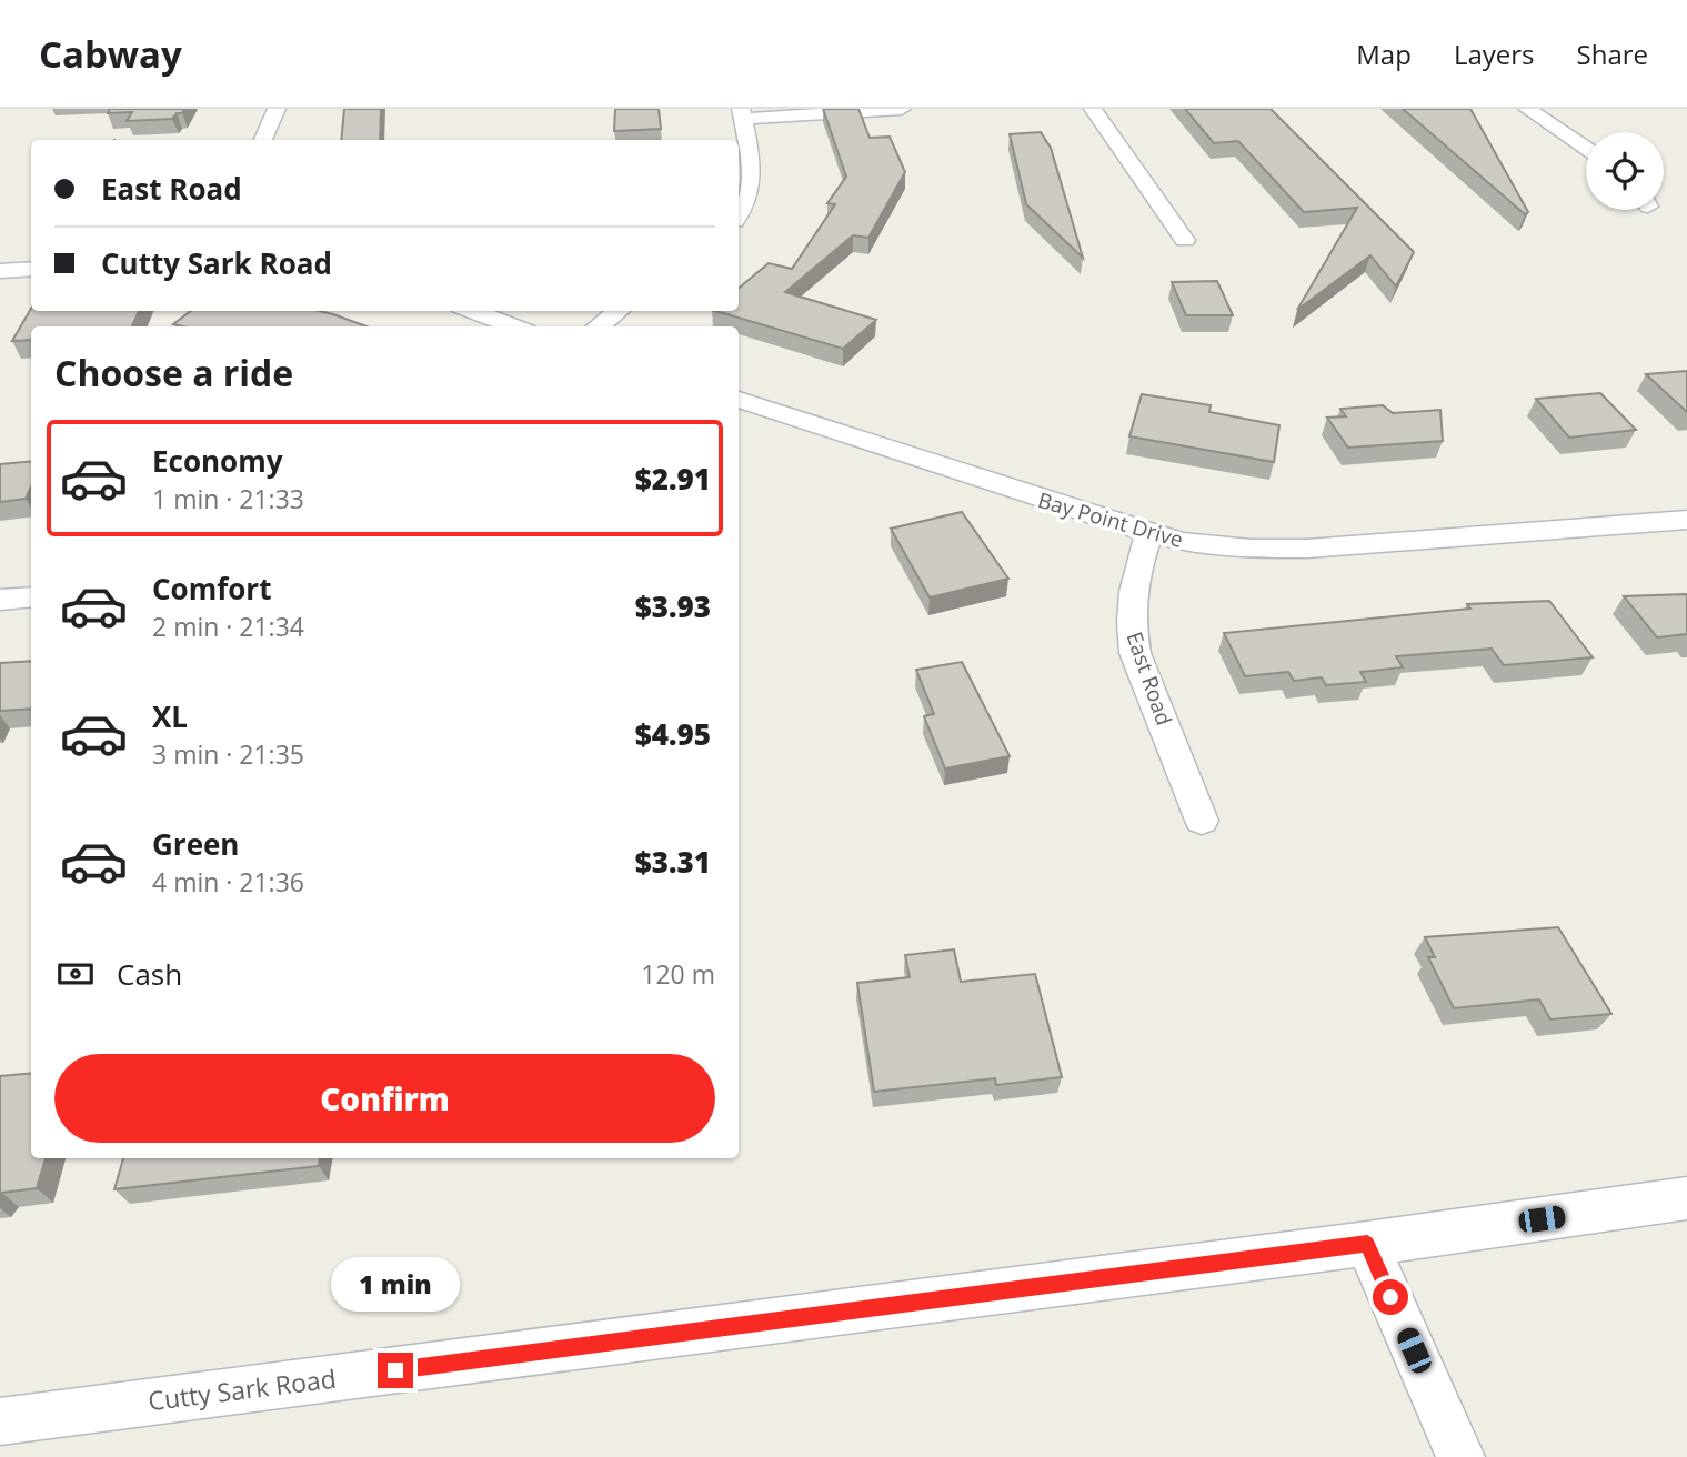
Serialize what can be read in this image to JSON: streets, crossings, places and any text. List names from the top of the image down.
{
  "streets": {
    "street": ["Bay Point Drive", "East Road", "Cutty Sark Road"]
  },
  "crossings": [
    ["Bay Point Drive", "East Road"]
  ],
  "page": {
    "header": "Cabway",
    "nav": ["Map", "Layers", "Share"],
    "banner": ["East Road", "Cutty Sark Road"],
    "heading": "Choose a ride",
    "list": [
      {
        "name": "Economy",
        "note": "1 min · 21:33",
        "value": "$2.91"
      },
      {
        "name": "Comfort",
        "note": "2 min · 21:34",
        "value": "$3.93"
      },
      {
        "name": "XL",
        "note": "3 min · 21:35",
        "value": "$4.95"
      },
      {
        "name": "Green",
        "note": "4 min · 21:36",
        "value": "$3.31"
      }
    ],
    "pay": ["Cash", "120 m"],
    "buttons": "Confirm",
    "bubble": "1 min"
  }
}
